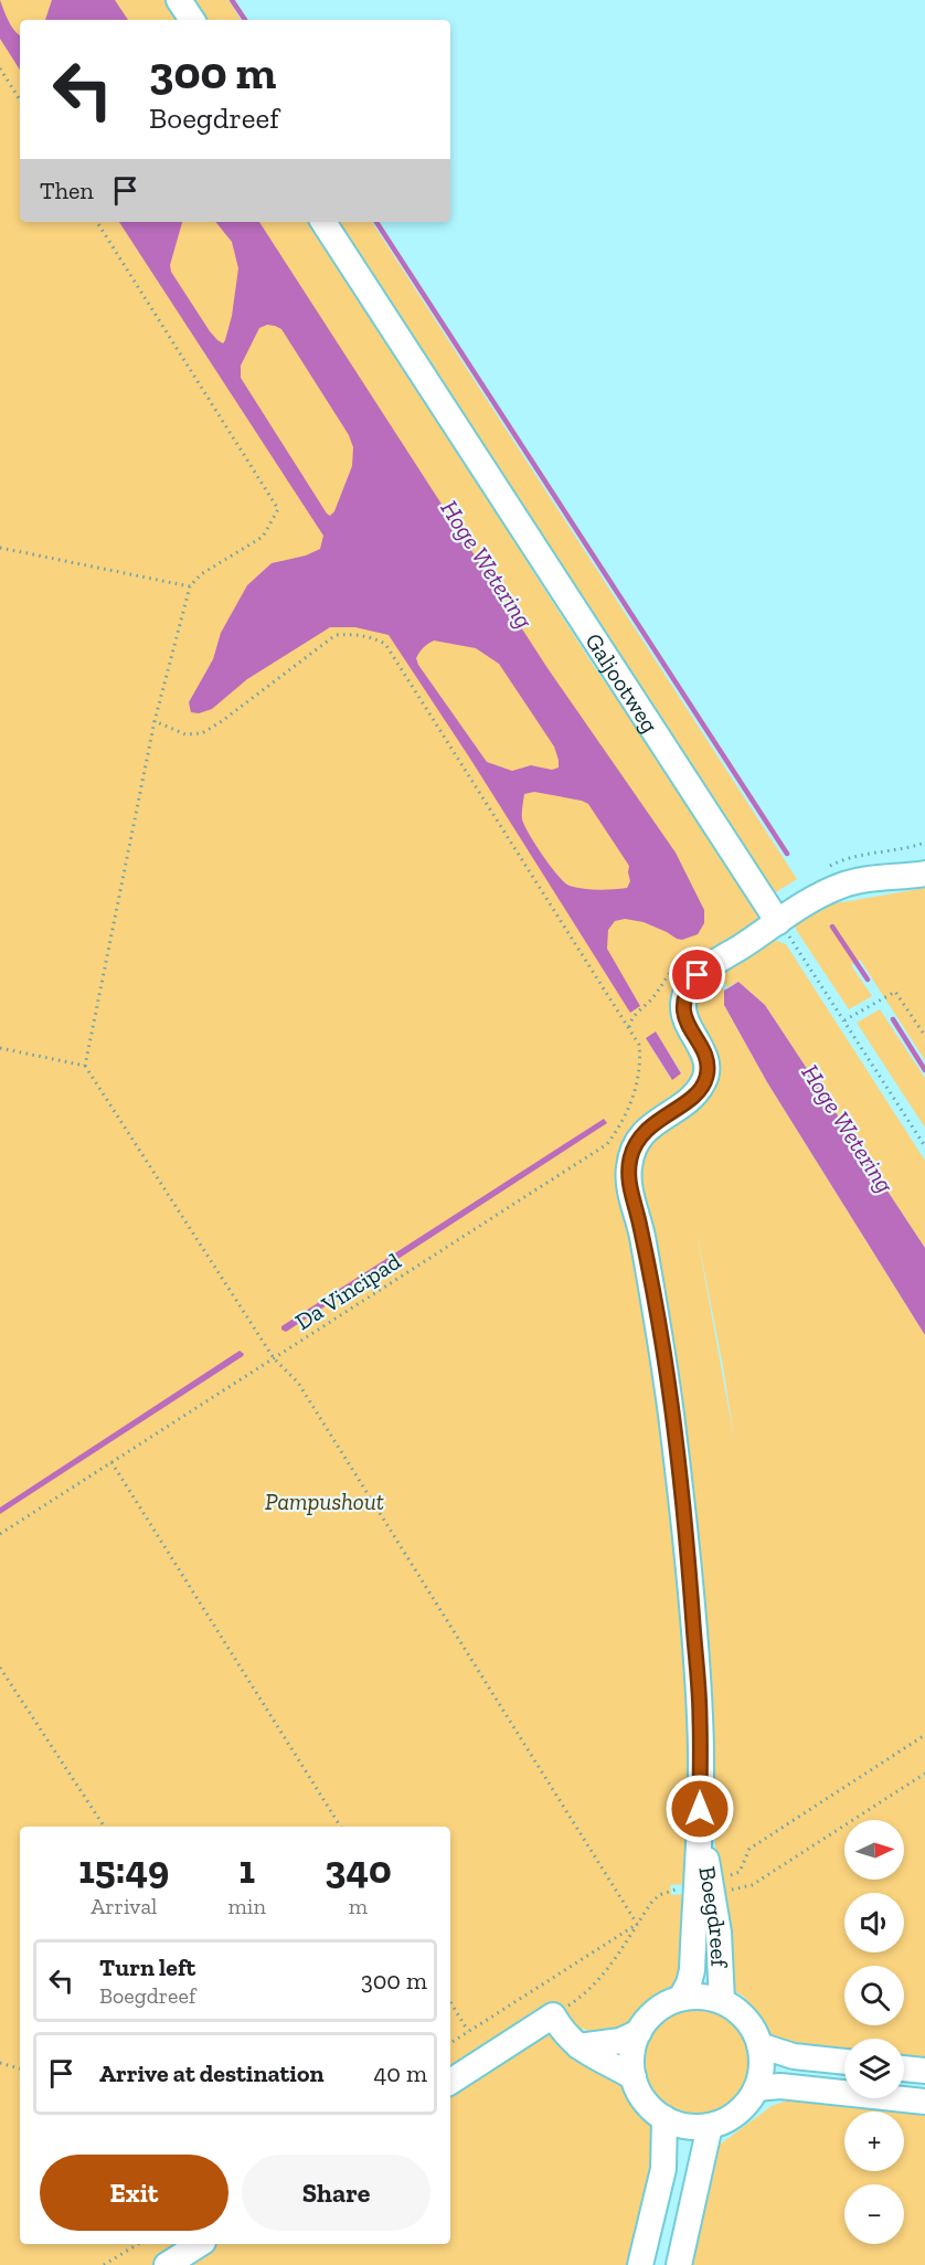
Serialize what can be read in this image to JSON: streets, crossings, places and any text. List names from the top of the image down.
{
  "streets": {
    "street": ["Galjootweg", "Boegdreef"],
    "path": ["Da Vincipad"]
  },
  "crossings": [
    ["Galjootweg", "Boegdreef"]
  ],
  "water": ["Hoge Wetering"],
  "parks": ["Pampushout"],
  "north": "right",
  "page": {
    "turn": ["300 m", "Boegdreef"],
    "then": "Then",
    "map_buttons": ["+", "−"],
    "eta": [
      "15:49",
      "Arrival",
      "1",
      "min",
      "340",
      "m"
    ],
    "list": [
      {
        "name": "Turn left",
        "note": "Boegdreef",
        "value": "300 m"
      },
      {
        "name": "Arrive at destination",
        "value": "40 m"
      }
    ],
    "buttons": ["Exit", "Share"]
  }
}
